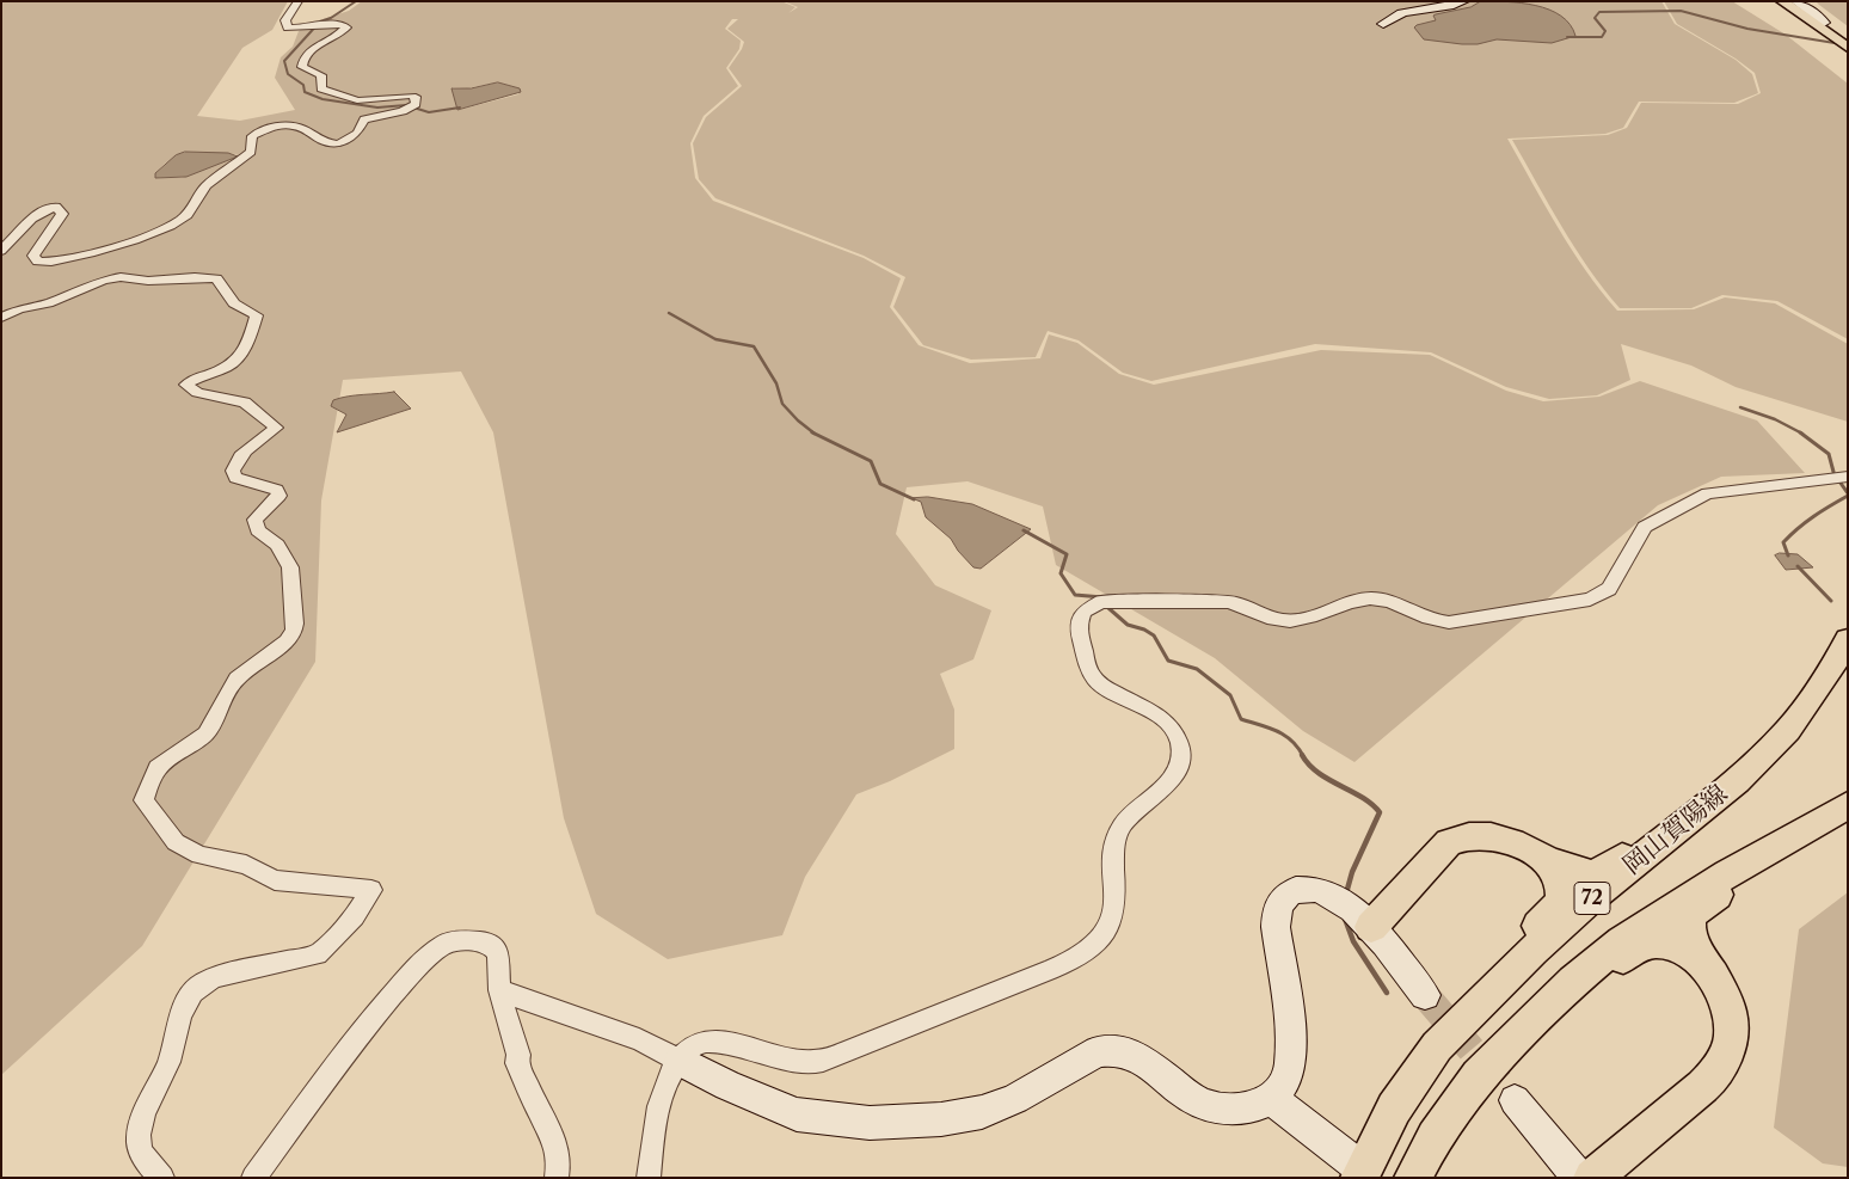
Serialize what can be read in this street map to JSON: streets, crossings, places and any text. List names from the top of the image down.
{
  "streets": {
    "main road": ["岡山賀陽線", "72"]
  }
}
